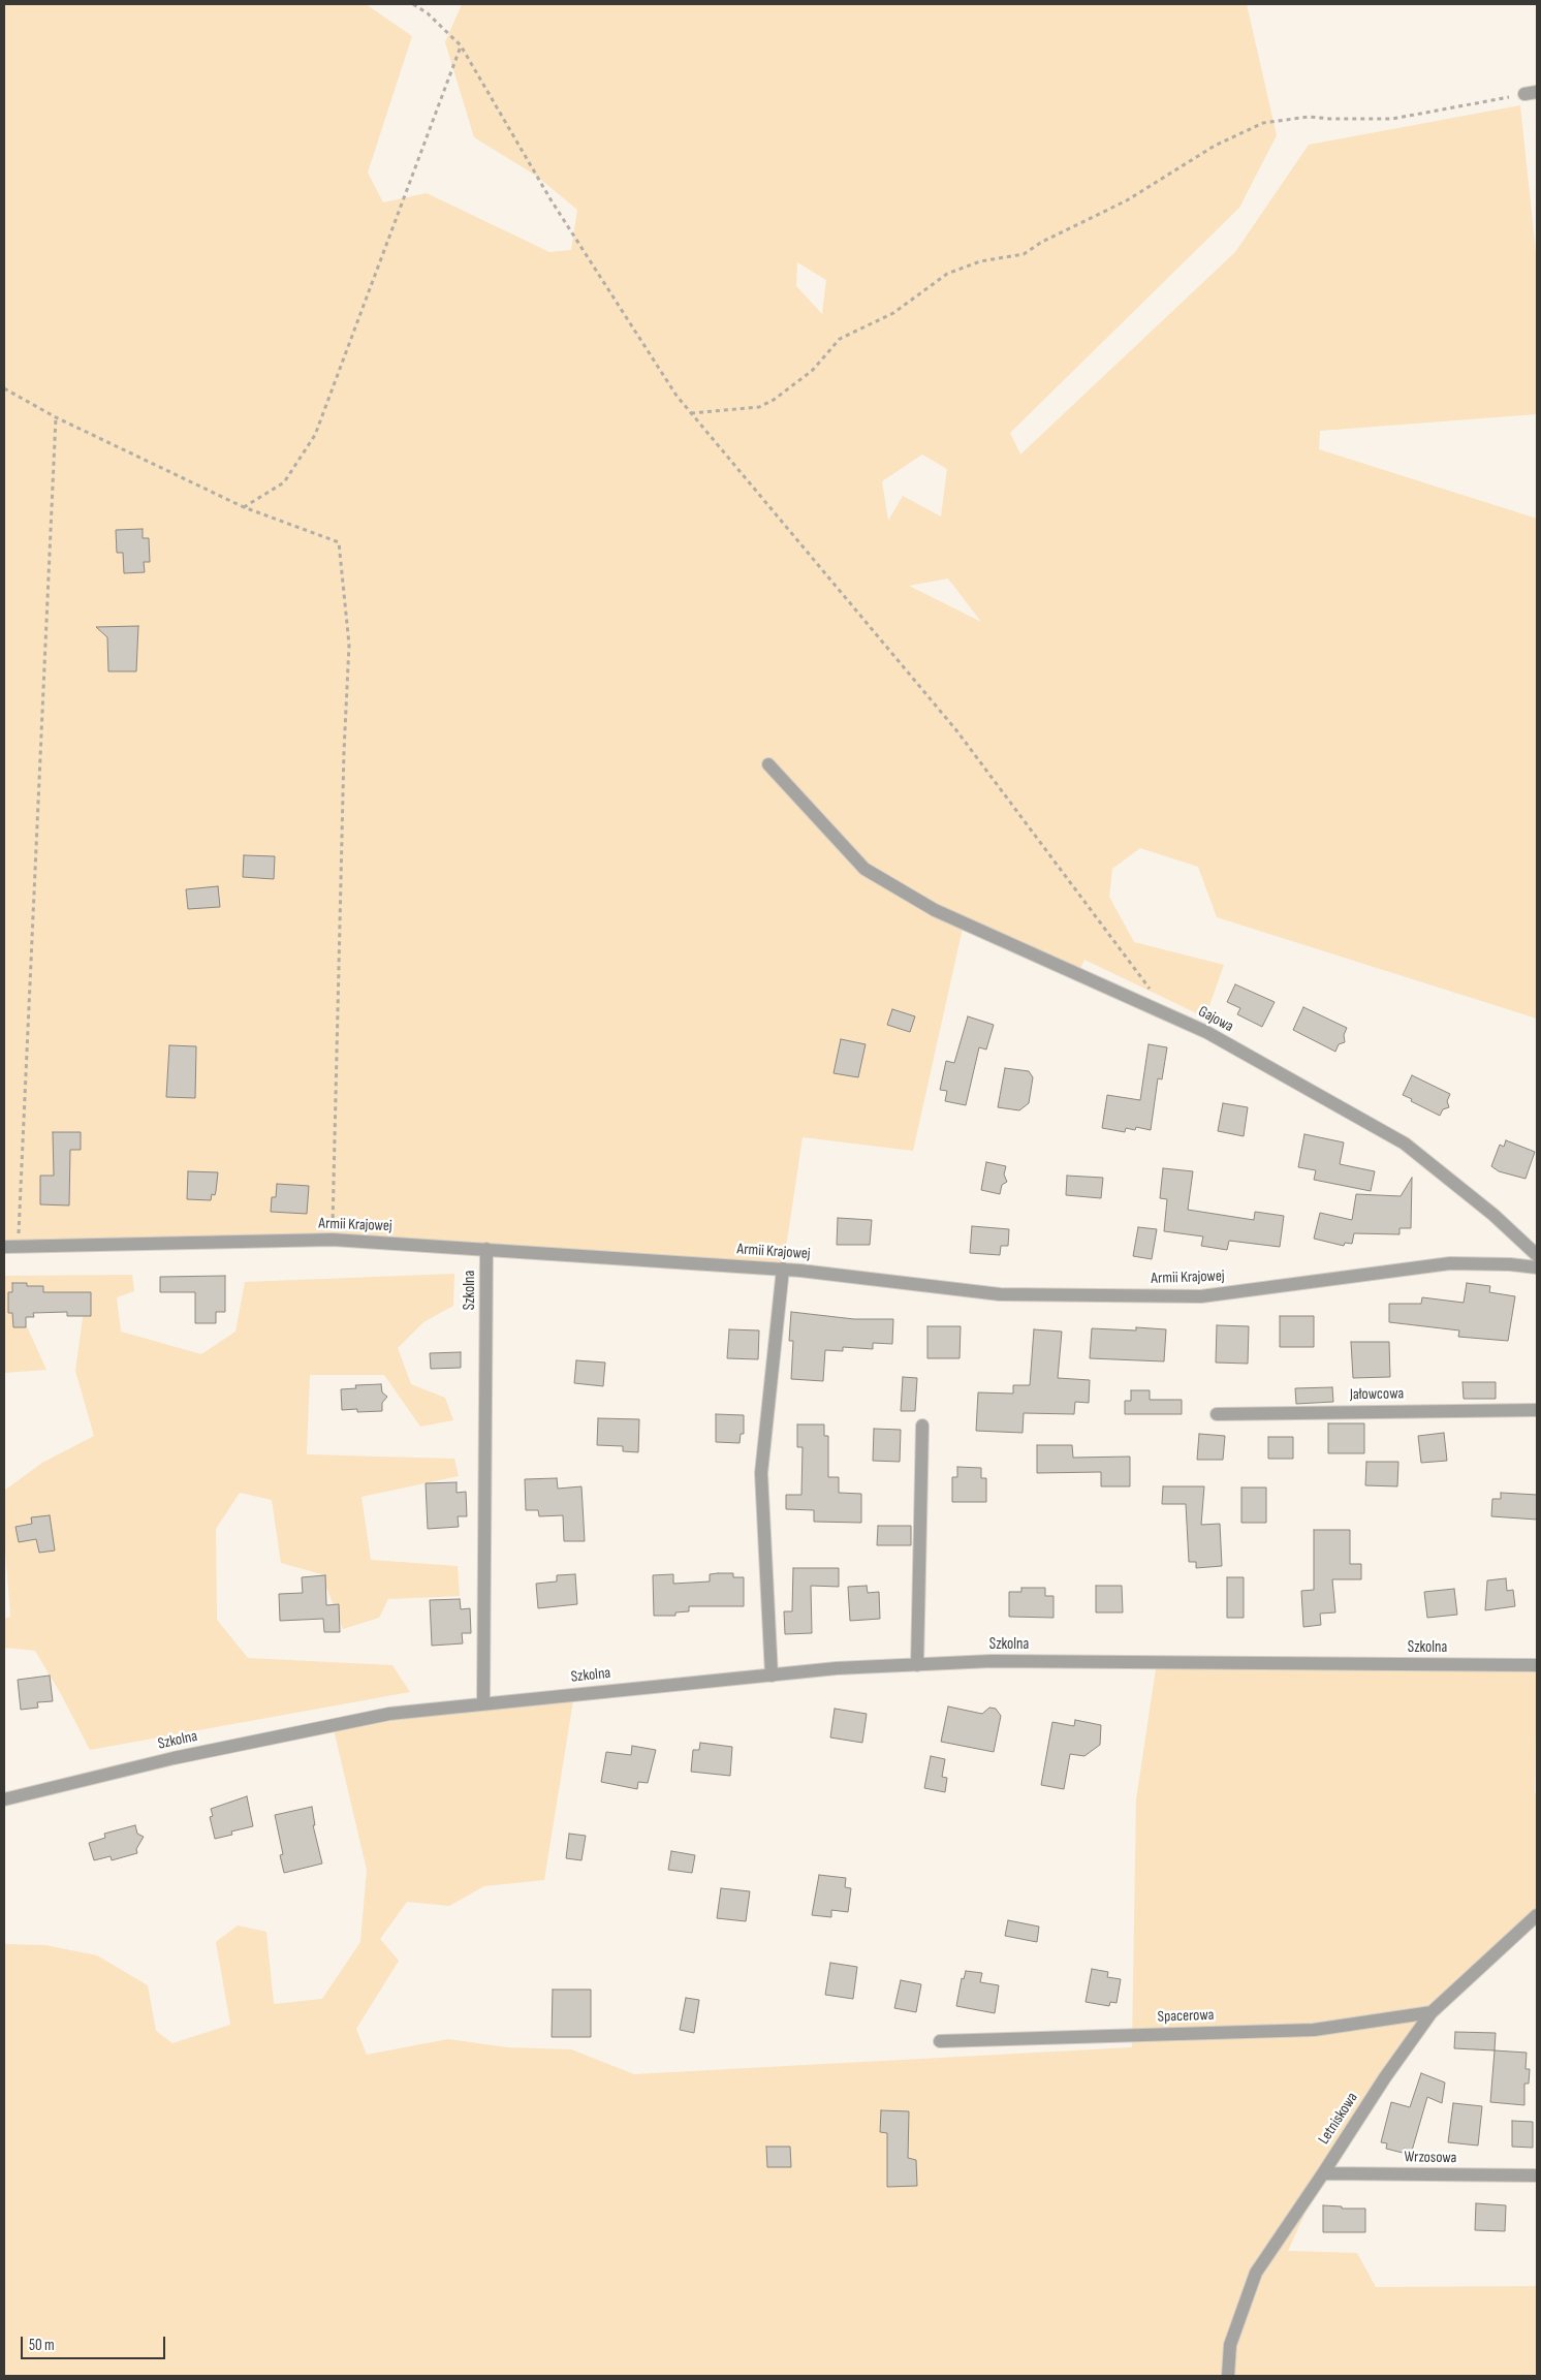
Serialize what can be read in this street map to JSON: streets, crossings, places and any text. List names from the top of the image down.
{
  "streets": {
    "street": [
      "Gajowa",
      "Armii Krajowej",
      "Szkolna",
      "Jałowcowa",
      "Spacerowa",
      "Letniskowa",
      "Wrzosowa"
    ]
  },
  "crossings": [
    ["Armii Krajowej", "Szkolna"],
    ["Spacerowa", "Letniskowa"],
    ["Letniskowa", "Wrzosowa"]
  ],
  "scale_bar": "50 m"
}
